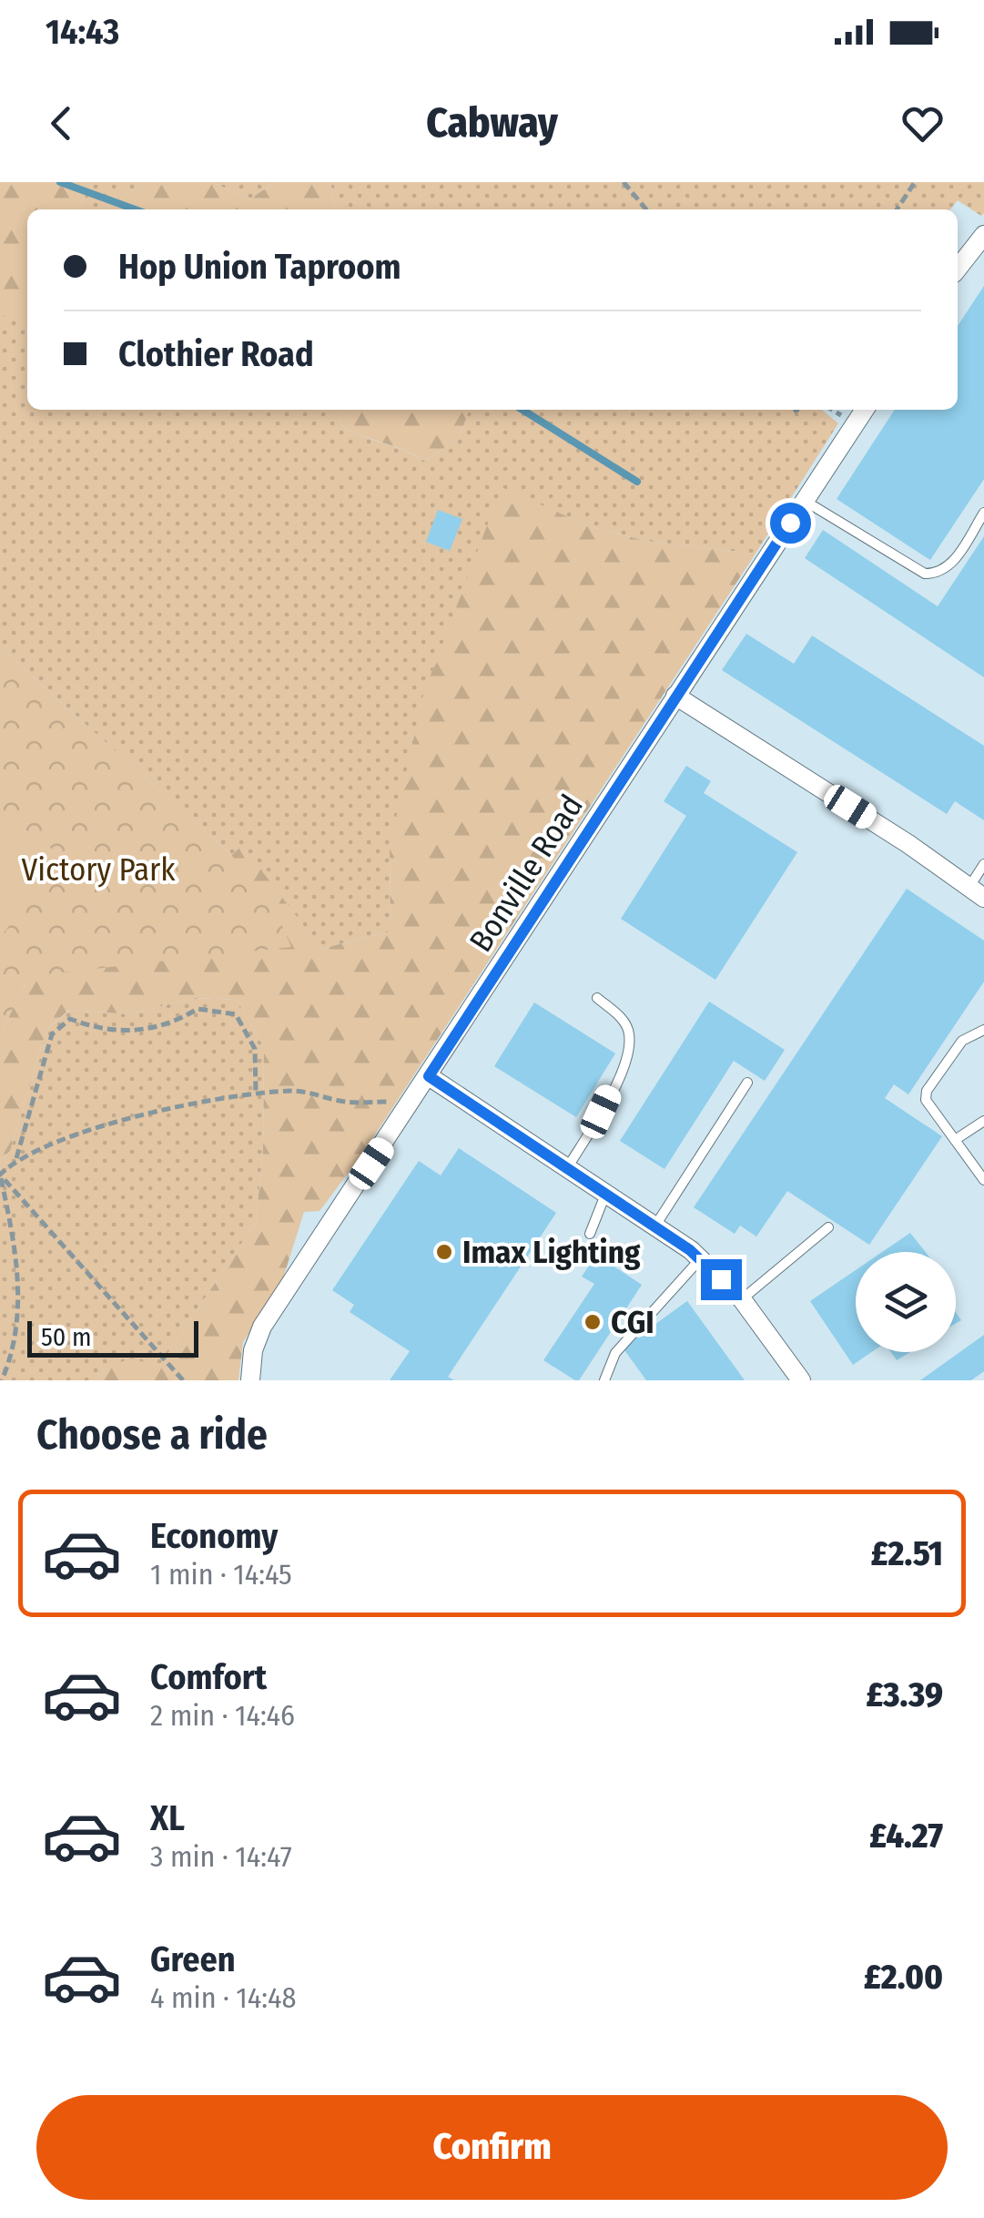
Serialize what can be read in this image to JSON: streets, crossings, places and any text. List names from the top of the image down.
{
  "streets": {
    "street": ["Bonville Road"]
  },
  "parks": ["Victory Park"],
  "places": ["Imax Lighting", "CGI"],
  "scale_bar": "50 m",
  "page": {
    "status": "14:43",
    "header": "Cabway",
    "banner": ["Hop Union Taproom", "Clothier Road"],
    "scale": "50 m",
    "heading": "Choose a ride",
    "list": [
      {
        "name": "Economy",
        "note": "1 min · 14:45",
        "value": "£2.51"
      },
      {
        "name": "Comfort",
        "note": "2 min · 14:46",
        "value": "£3.39"
      },
      {
        "name": "XL",
        "note": "3 min · 14:47",
        "value": "£4.27"
      },
      {
        "name": "Green",
        "note": "4 min · 14:48",
        "value": "£2.00"
      }
    ],
    "buttons": "Confirm"
  }
}
